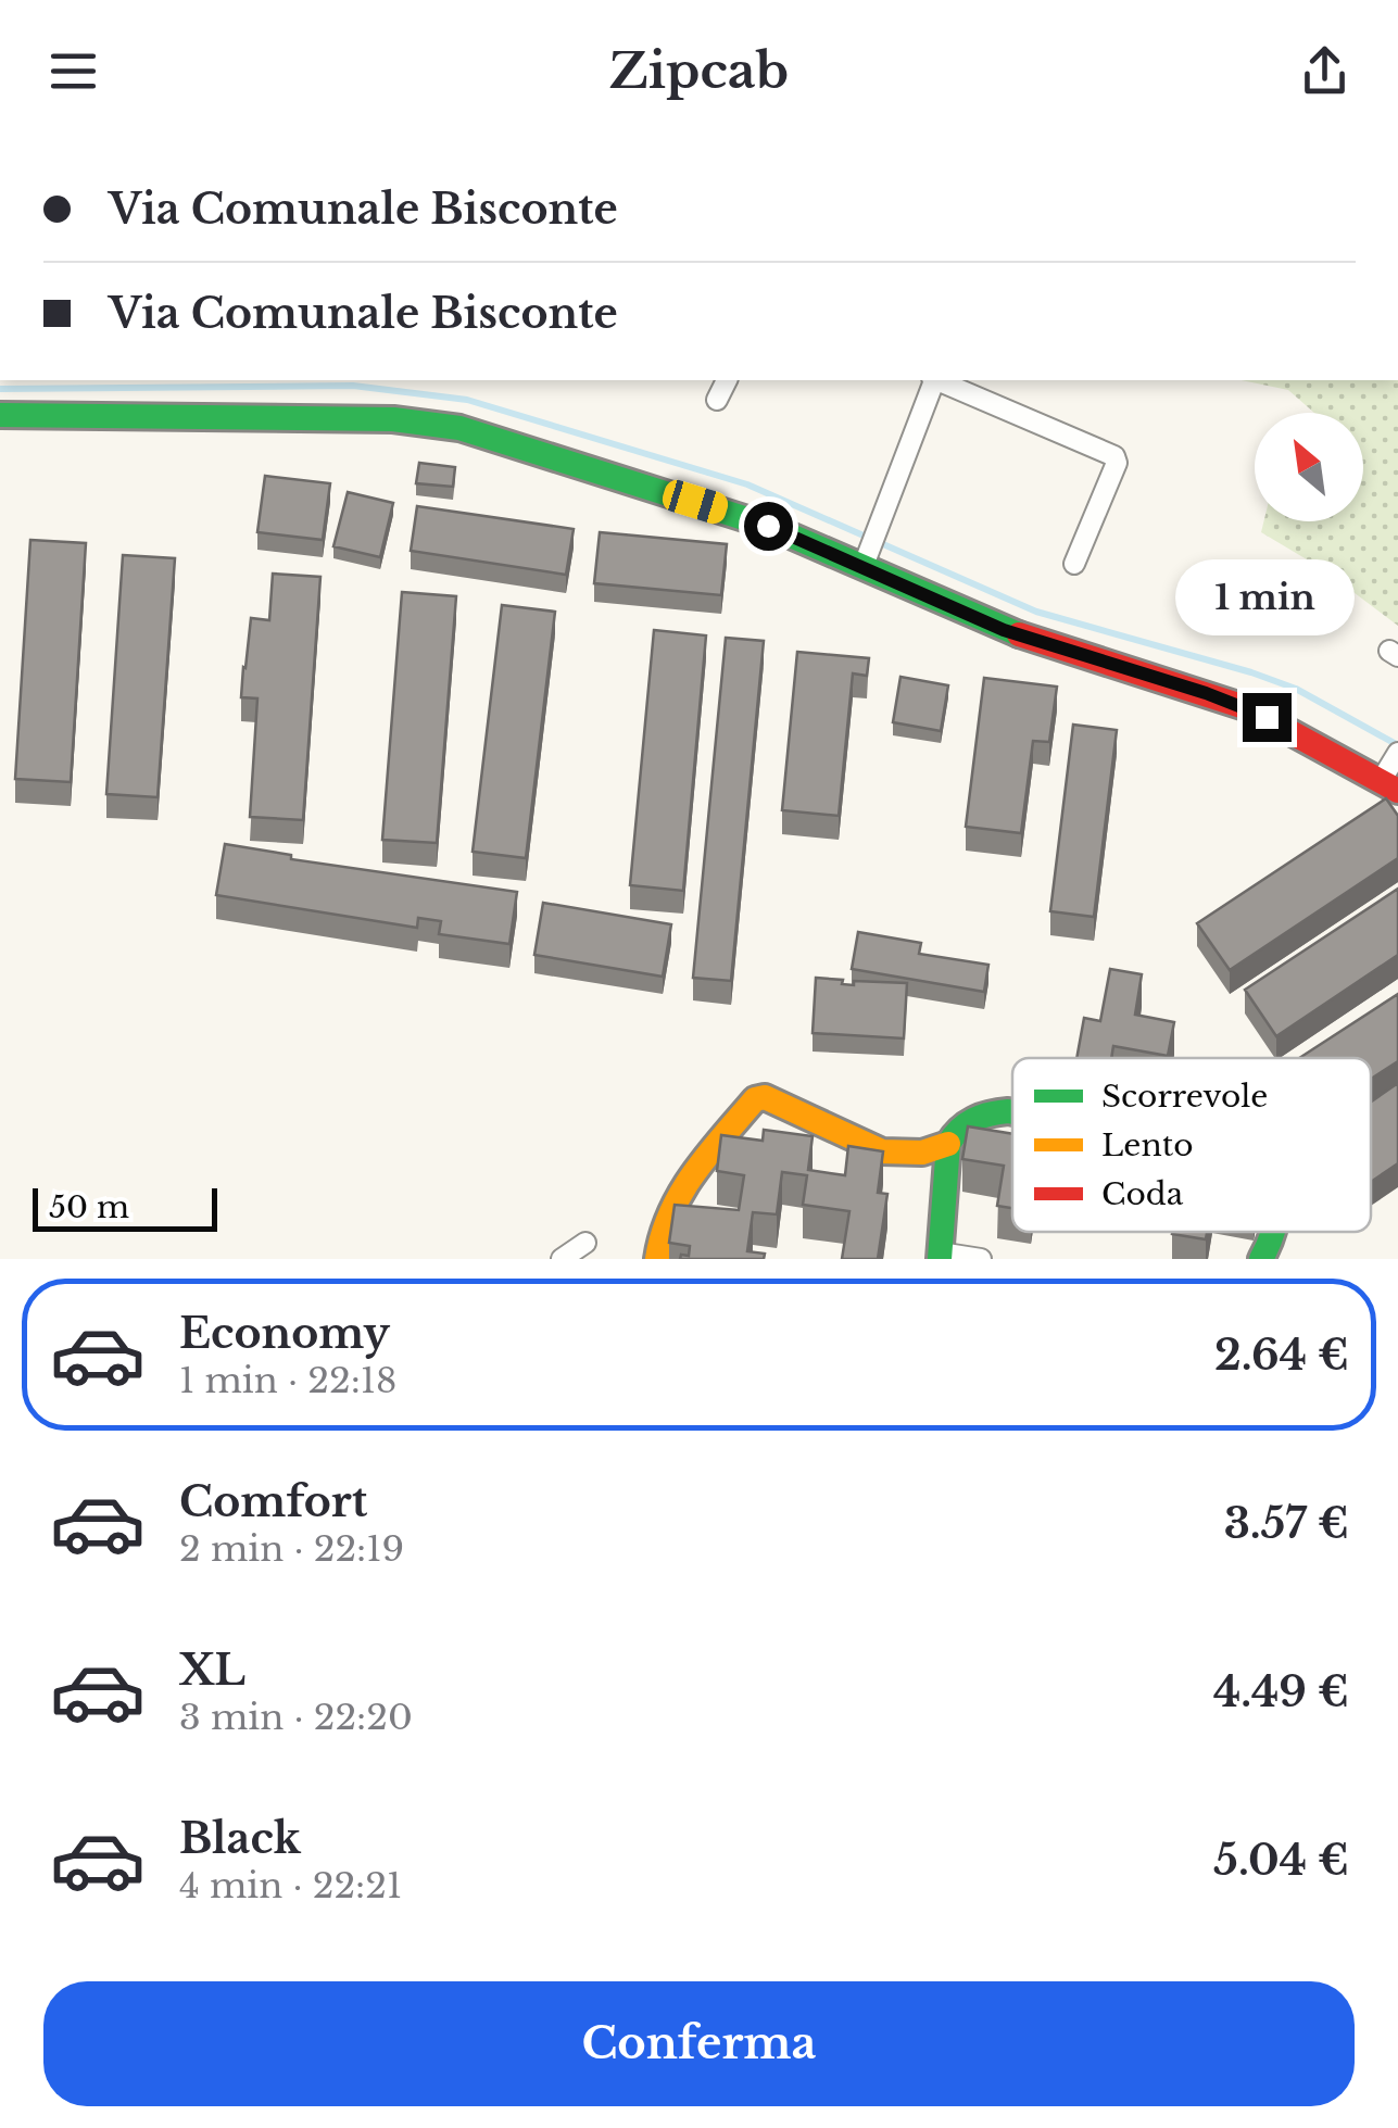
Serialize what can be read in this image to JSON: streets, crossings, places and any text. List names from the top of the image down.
{
  "legend": ["Scorrevole", "Lento", "Coda"],
  "scale_bar": "50 m",
  "north": "top left",
  "page": {
    "header": "Zipcab",
    "banner": ["Via Comunale Bisconte", "Via Comunale Bisconte"],
    "bubble": "1 min",
    "scale": "50 m",
    "list": [
      {
        "name": "Economy",
        "note": "1 min · 22:18",
        "value": "2.64 €"
      },
      {
        "name": "Comfort",
        "note": "2 min · 22:19",
        "value": "3.57 €"
      },
      {
        "name": "XL",
        "note": "3 min · 22:20",
        "value": "4.49 €"
      },
      {
        "name": "Black",
        "note": "4 min · 22:21",
        "value": "5.04 €"
      }
    ],
    "buttons": "Conferma"
  }
}
